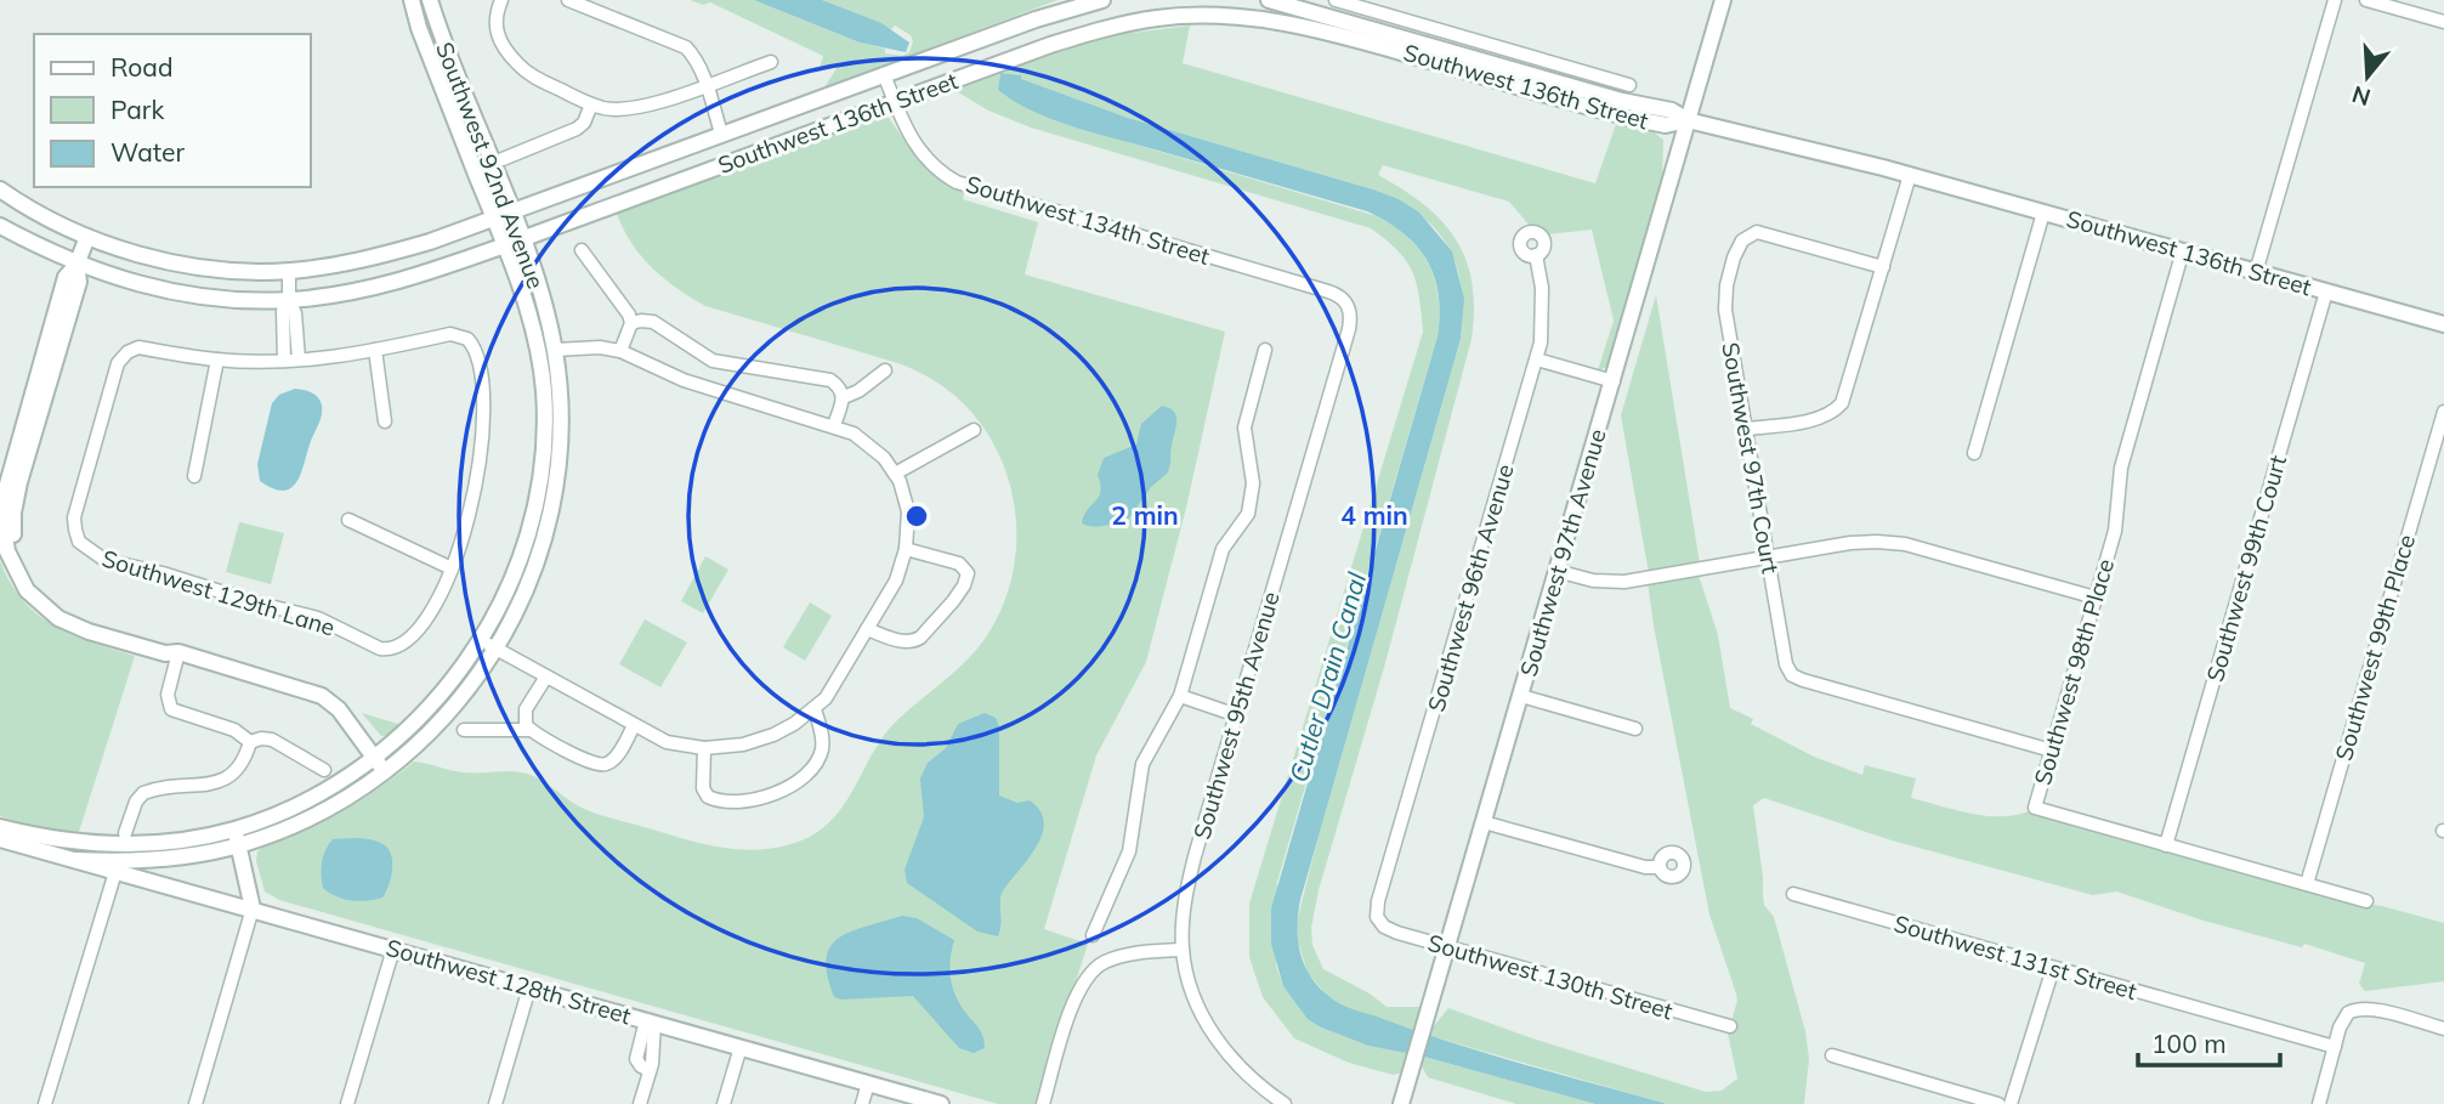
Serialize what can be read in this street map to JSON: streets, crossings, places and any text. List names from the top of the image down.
{
  "streets": {
    "street": [
      "Southwest 136th Street",
      "Southwest 92nd Avenue",
      "Southwest 134th Street",
      "Southwest 97th Court",
      "Southwest 97th Avenue",
      "Southwest 99th Court",
      "Southwest 96th Avenue",
      "Southwest 129th Lane",
      "Southwest 99th Place",
      "Southwest 98th Place",
      "Southwest 95th Avenue",
      "Southwest 131st Street",
      "Southwest 130th Street",
      "Southwest 128th Street"
    ]
  },
  "crossings": [
    ["Southwest 136th Street", "Southwest 92nd Avenue"],
    ["Southwest 136th Street", "Southwest 134th Street"],
    ["Southwest 136th Street", "Southwest 97th Avenue"],
    ["Southwest 136th Street", "Southwest 99th Court"],
    ["Southwest 136th Street", "Southwest 98th Place"],
    ["Southwest 92nd Avenue", "Southwest 128th Street"],
    ["Southwest 134th Street", "Southwest 95th Avenue"],
    ["Southwest 97th Court", "Southwest 98th Place"],
    ["Southwest 97th Avenue", "Southwest 130th Street"],
    ["Southwest 99th Court", "Southwest 98th Place"],
    ["Southwest 96th Avenue", "Southwest 130th Street"],
    ["Southwest 99th Place", "Southwest 98th Place"]
  ],
  "water": ["Cutler Drain Canal"],
  "legend": ["Road", "Park", "Water"],
  "scale_bar": "100 m",
  "north": "bottom",
  "rings": ["2 min", "4 min"]
}
